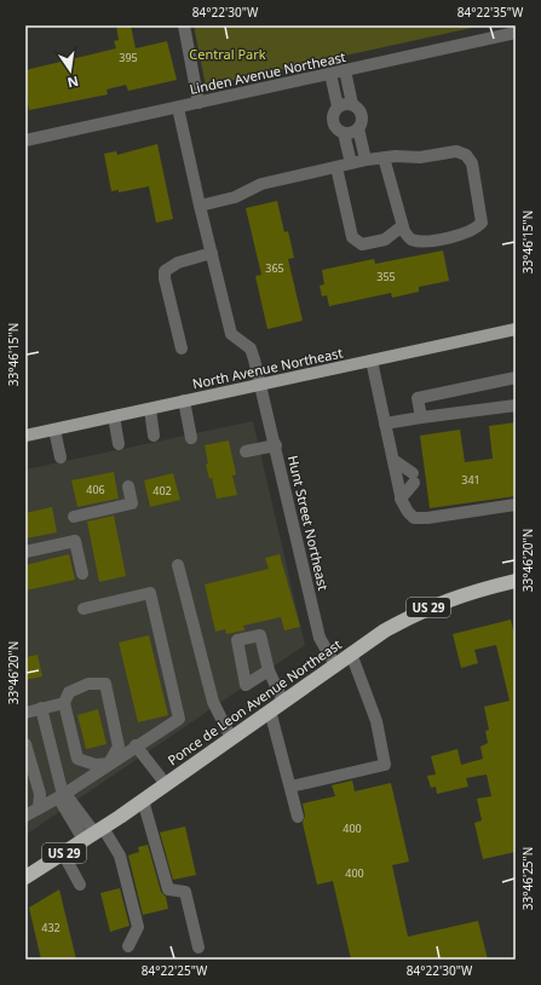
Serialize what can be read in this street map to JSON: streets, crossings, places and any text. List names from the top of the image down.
{
  "streets": {
    "highway": ["US 29", "Ponce de Leon Avenue Northeast"],
    "main road": ["North Avenue Northeast"],
    "street": ["Linden Avenue Northeast", "Hunt Street Northeast"]
  },
  "crossings": [
    ["Linden Avenue Northeast", "Hunt Street Northeast"],
    ["North Avenue Northeast", "Hunt Street Northeast"],
    ["Hunt Street Northeast", "Ponce de Leon Avenue Northeast"]
  ],
  "parks": ["Central Park"],
  "house_numbers": [
    "395",
    "365",
    "355",
    "341",
    "406",
    "402",
    "400",
    "400",
    "432"
  ],
  "north": "bottom",
  "coordinates": [
    "84°22'30\"W",
    "84°22'35\"W",
    "33°46'15\"N",
    "33°46'20\"N",
    "33°46'25\"N",
    "84°22'25\"W"
  ]
}
